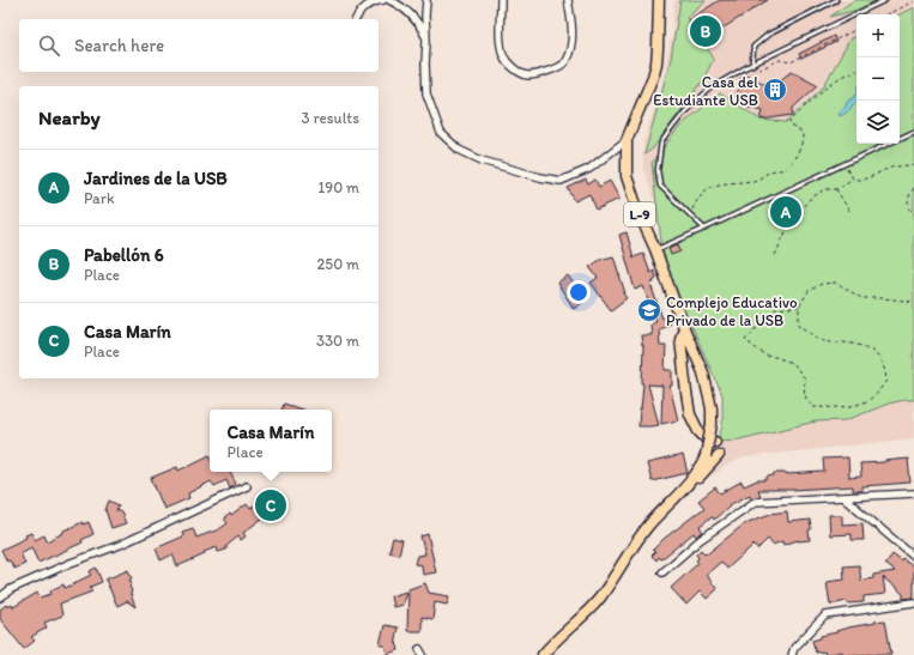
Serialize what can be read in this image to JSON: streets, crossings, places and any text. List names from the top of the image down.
{
  "streets": {
    "main road": ["L-9"]
  },
  "places": {
    "building": ["Casa del Estudiante USB"],
    "school or university": ["Complejo Educativo Privado de la USB"]
  },
  "page": {
    "pins": ["B", "A", "C"],
    "map_buttons": ["+", "−"],
    "search": "Search here",
    "heading": ["Nearby", "3 results"],
    "list": [
      {
        "mark": "A",
        "name": "Jardines de la USB",
        "note": "Park",
        "value": "190 m"
      },
      {
        "mark": "B",
        "name": "Pabellón 6",
        "note": "Place",
        "value": "250 m"
      },
      {
        "mark": "C",
        "name": "Casa Marín",
        "note": "Place",
        "value": "330 m"
      }
    ],
    "popup": ["Casa Marín", "Place"]
  }
}
